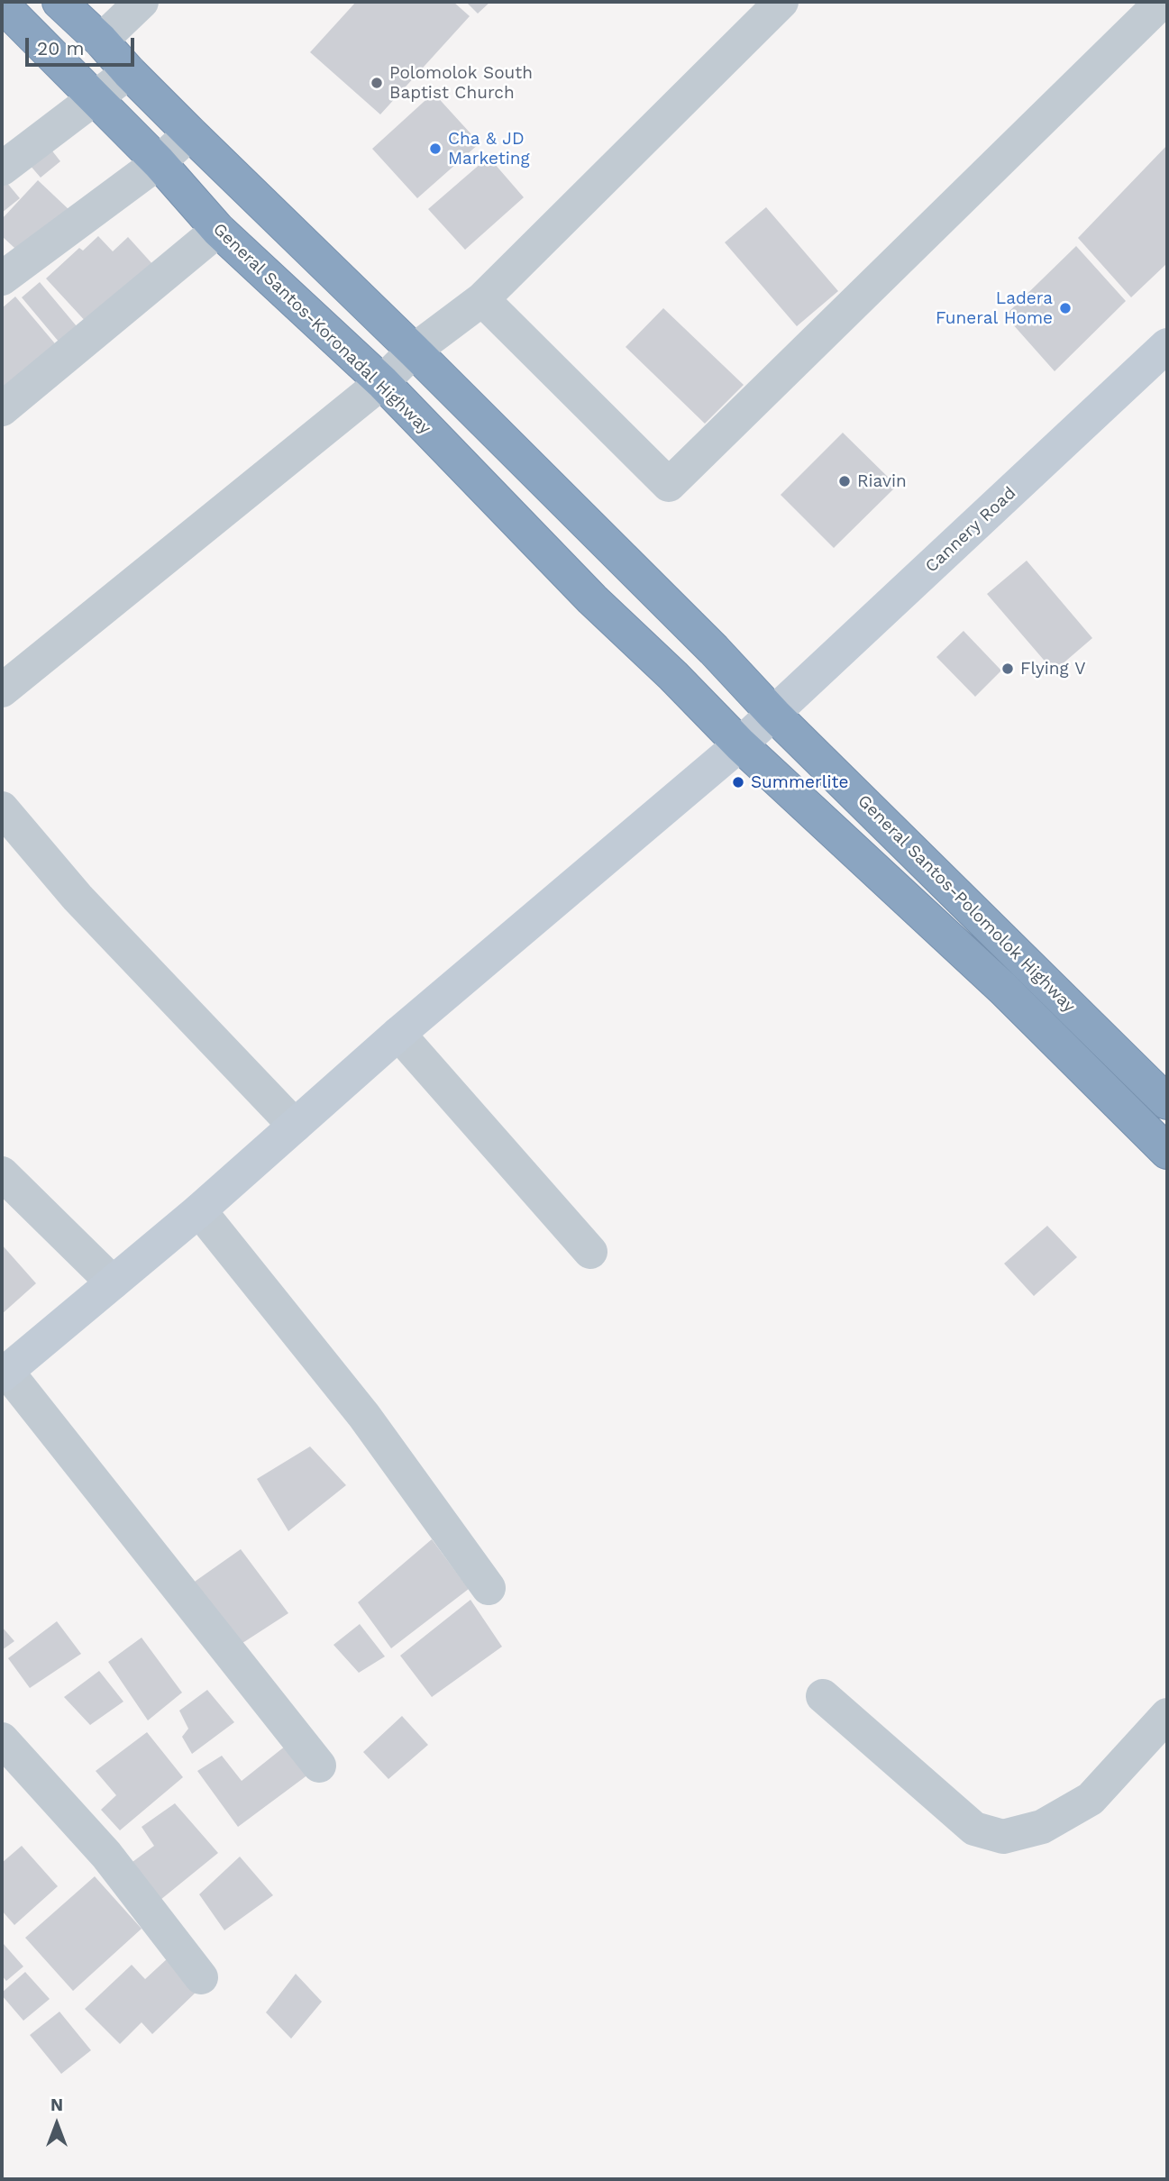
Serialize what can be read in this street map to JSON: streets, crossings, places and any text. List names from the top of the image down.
{
  "streets": {
    "highway": ["General Santos-Koronadal Highway", "General Santos-Polomolok Highway"],
    "street": ["Cannery Road"]
  },
  "crossings": [
    ["General Santos-Koronadal Highway", "Cannery Road"],
    ["Cannery Road", "General Santos-Polomolok Highway"]
  ],
  "places": [
    "Polomolok South Baptist Church",
    "Cha & JD Marketing",
    "Ladera Funeral Home",
    "Riavin",
    "Flying V",
    "Summerlite"
  ],
  "scale_bar": "20 m",
  "north": "top"
}
